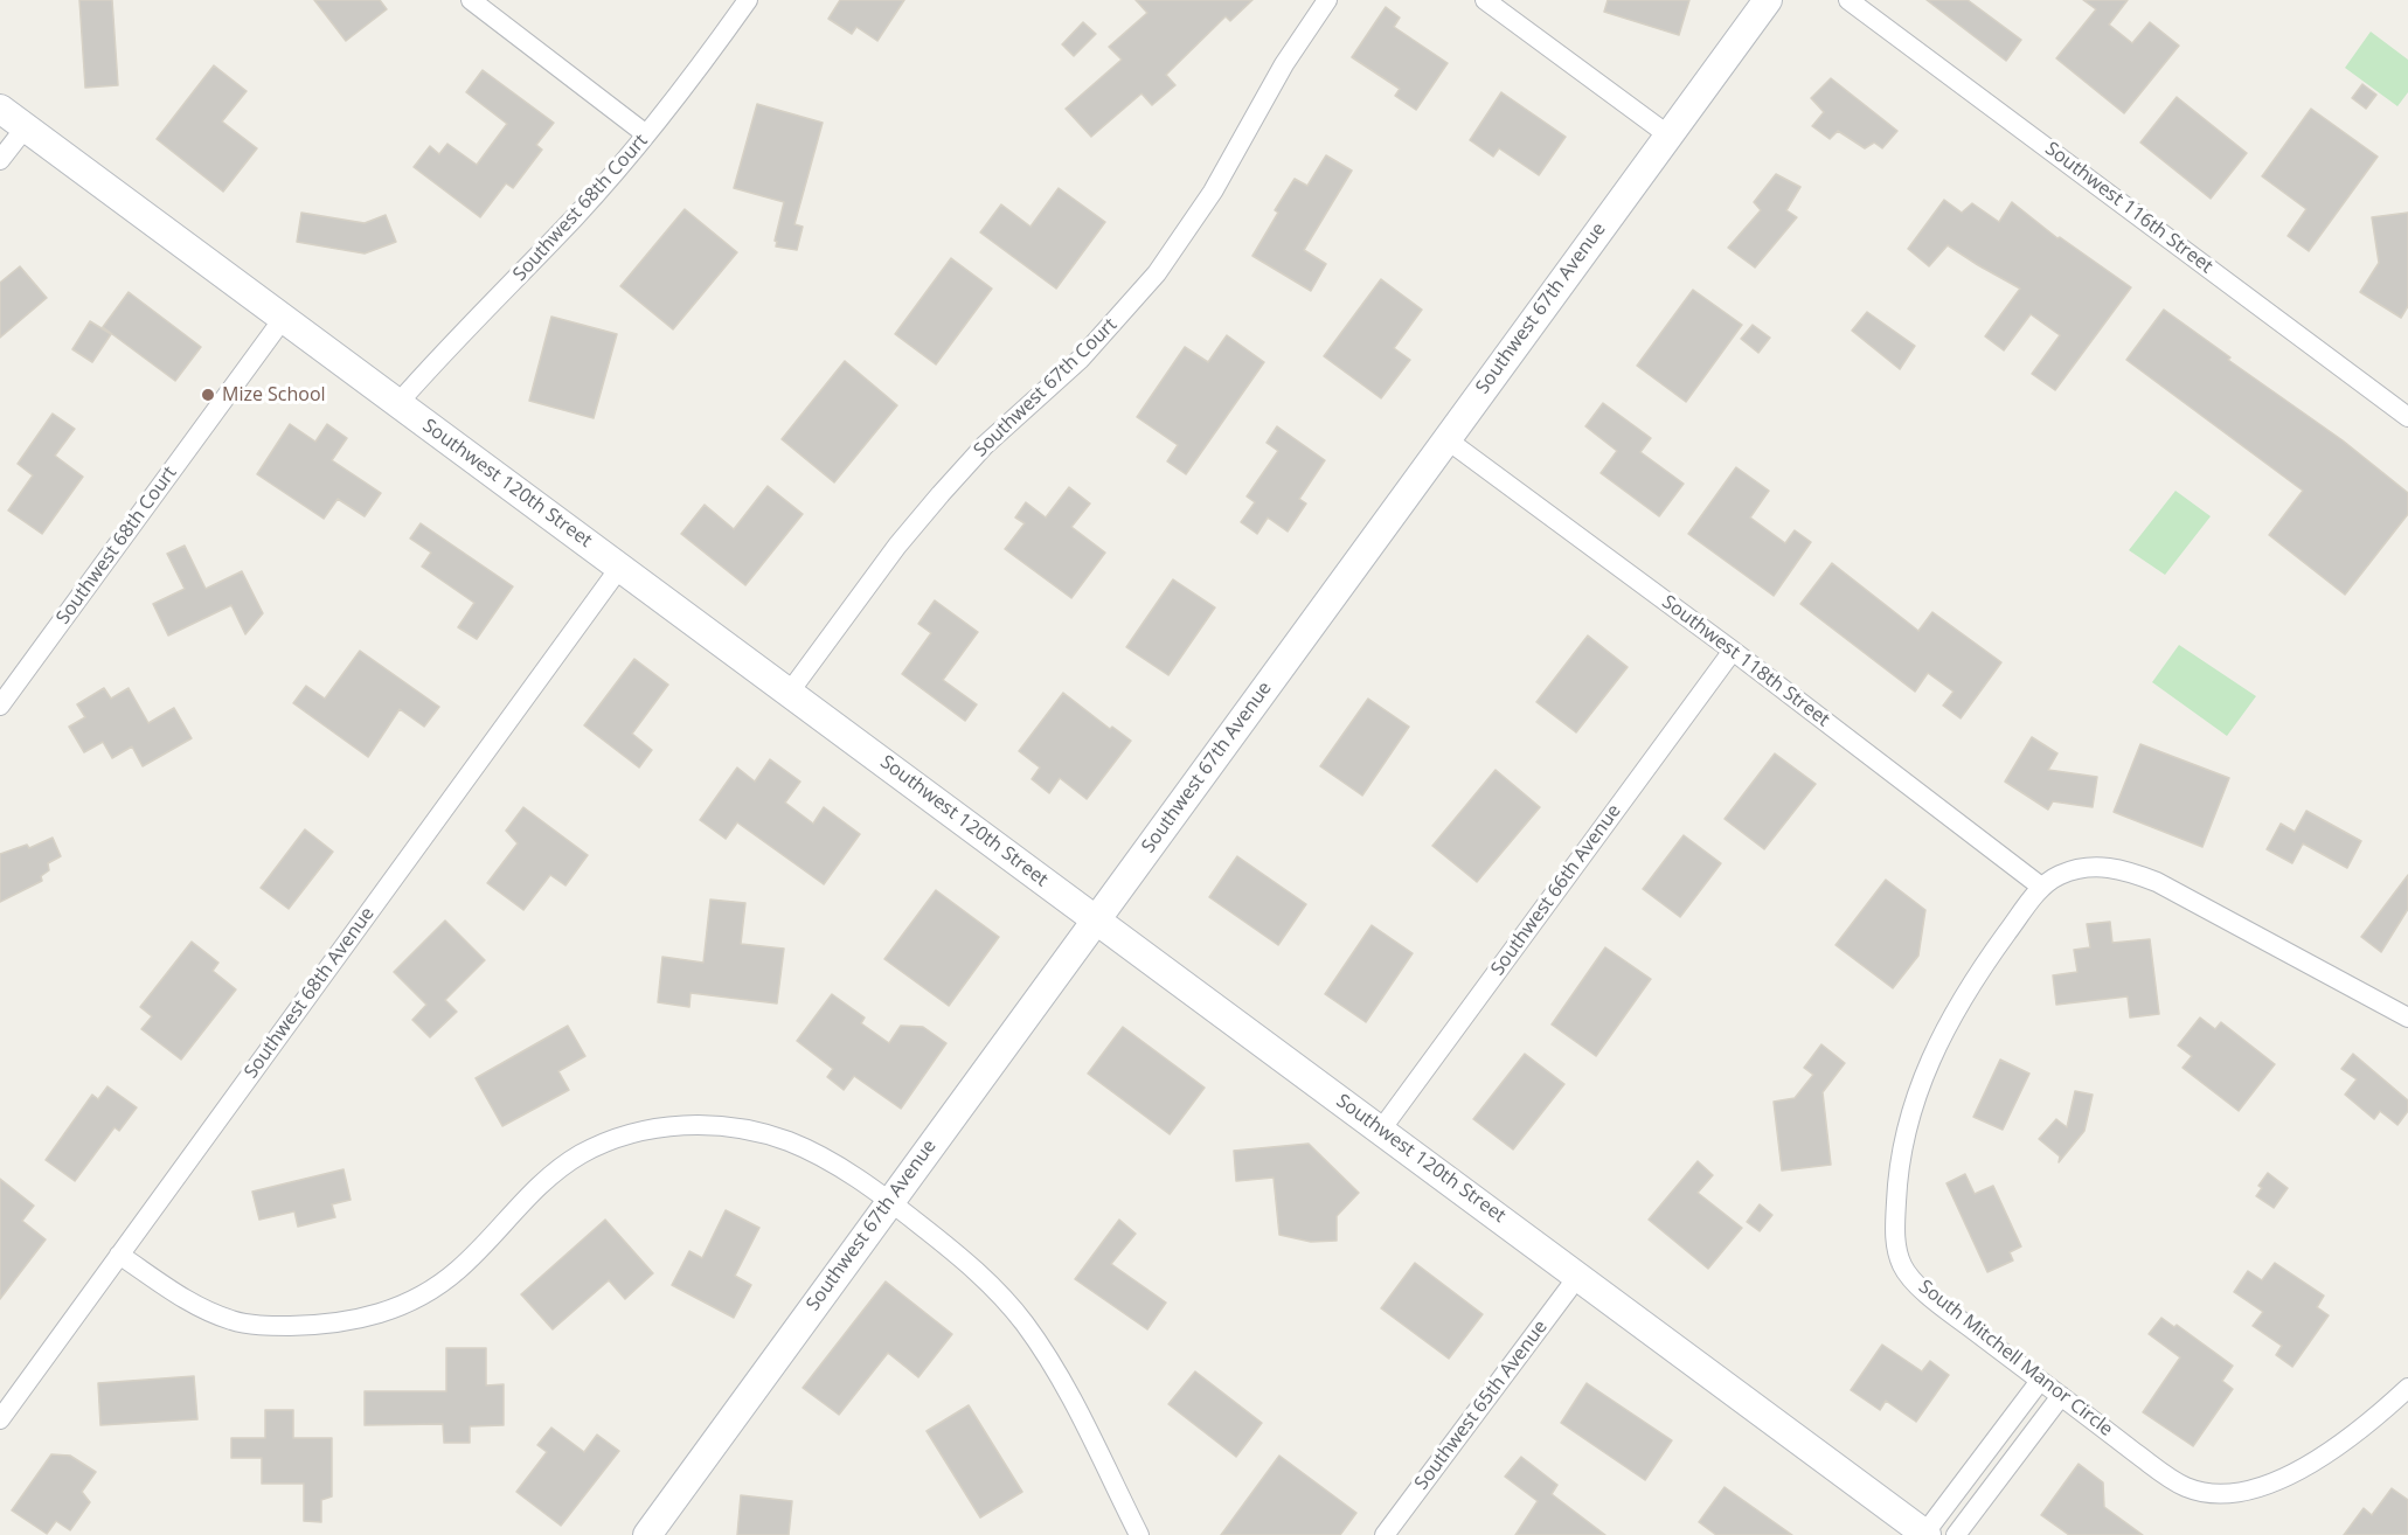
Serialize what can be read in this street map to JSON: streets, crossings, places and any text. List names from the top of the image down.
{
  "streets": {
    "street": [
      "Southwest 68th Court",
      "Southwest 116th Street",
      "Southwest 67th Avenue",
      "Southwest 67th Court",
      "Southwest 120th Street",
      "Southwest 118th Street",
      "Southwest 66th Avenue",
      "Southwest 68th Avenue",
      "South Mitchell Manor Circle",
      "Southwest 65th Avenue"
    ]
  },
  "crossings": [
    ["Southwest 68th Court", "Southwest 120th Street"],
    ["Southwest 67th Avenue", "Southwest 120th Street"],
    ["Southwest 67th Avenue", "Southwest 118th Street"],
    ["Southwest 67th Court", "Southwest 120th Street"],
    ["Southwest 120th Street", "Southwest 66th Avenue"],
    ["Southwest 120th Street", "Southwest 68th Avenue"],
    ["Southwest 120th Street", "Southwest 65th Avenue"],
    ["Southwest 118th Street", "Southwest 66th Avenue"],
    ["Southwest 118th Street", "South Mitchell Manor Circle"]
  ],
  "places": ["Mize School"]
}
